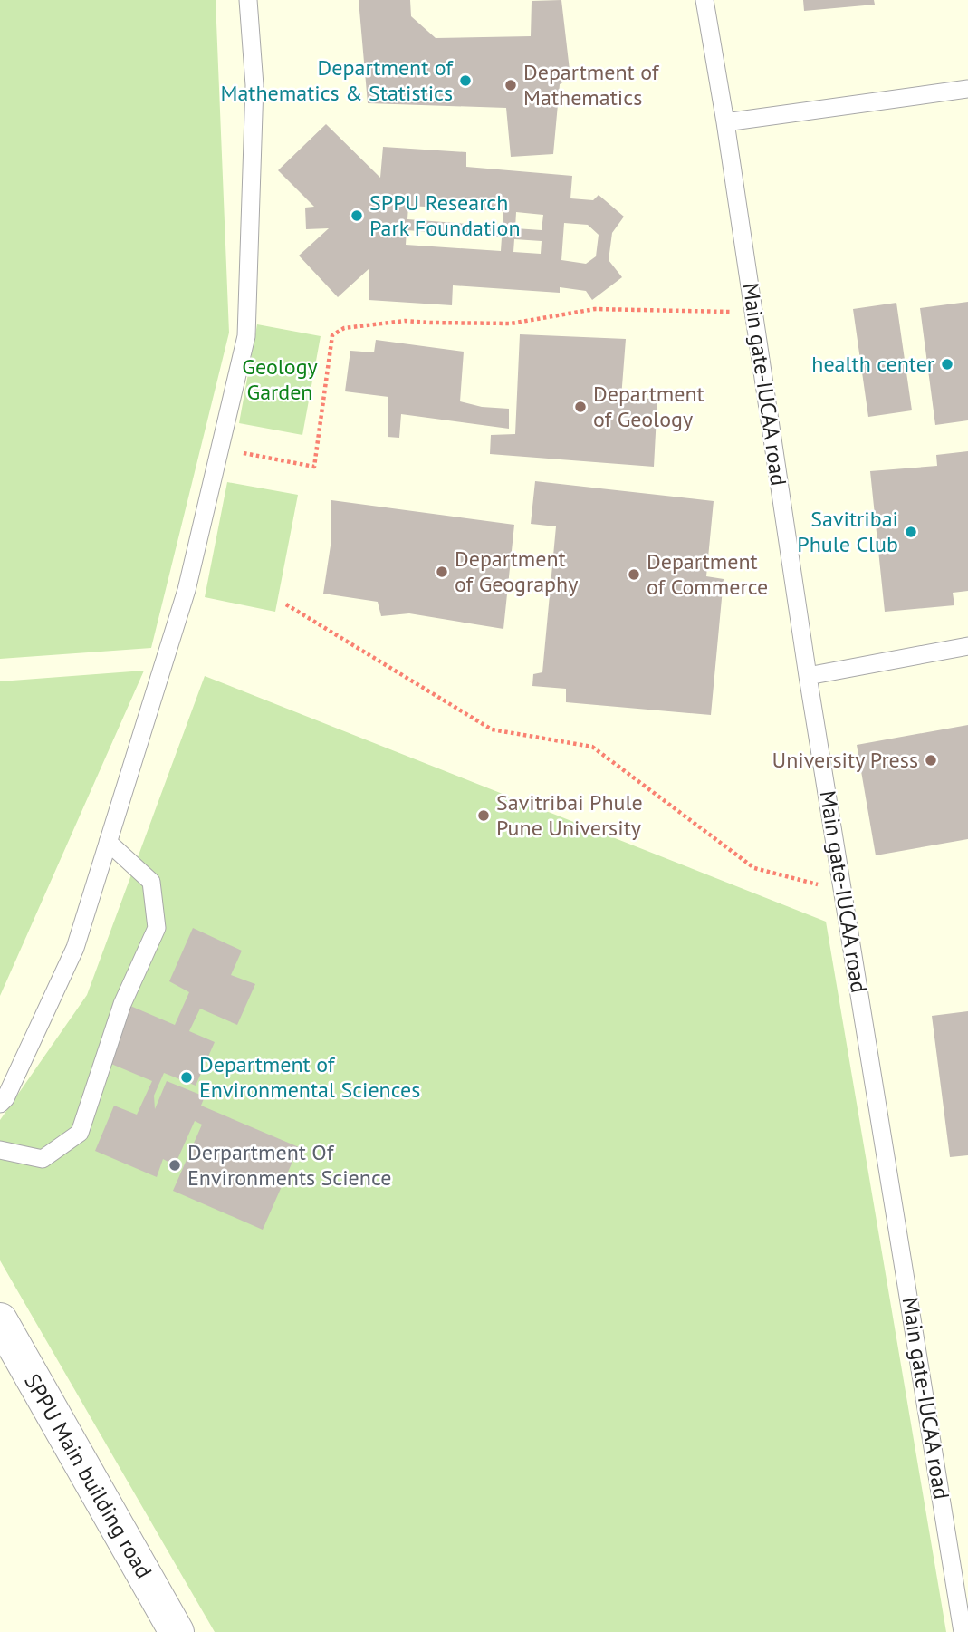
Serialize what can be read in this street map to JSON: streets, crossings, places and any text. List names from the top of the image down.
{
  "streets": {
    "street": ["SPPU Main building road"],
    "lane": ["Main gate-IUCAA road"]
  },
  "parks": ["Geology Garden"],
  "places": [
    "Department of Mathematics & Statistics",
    "Department of Mathematics",
    "SPPU Research Park Foundation",
    "health center",
    "Department of Geology",
    "Savitribai Phule Club",
    "Department of Geography",
    "Department of Commerce",
    "University Press",
    "Savitribai Phule Pune University",
    "Department of Environmental Sciences",
    "Derpartment Of Environments Science"
  ]
}
